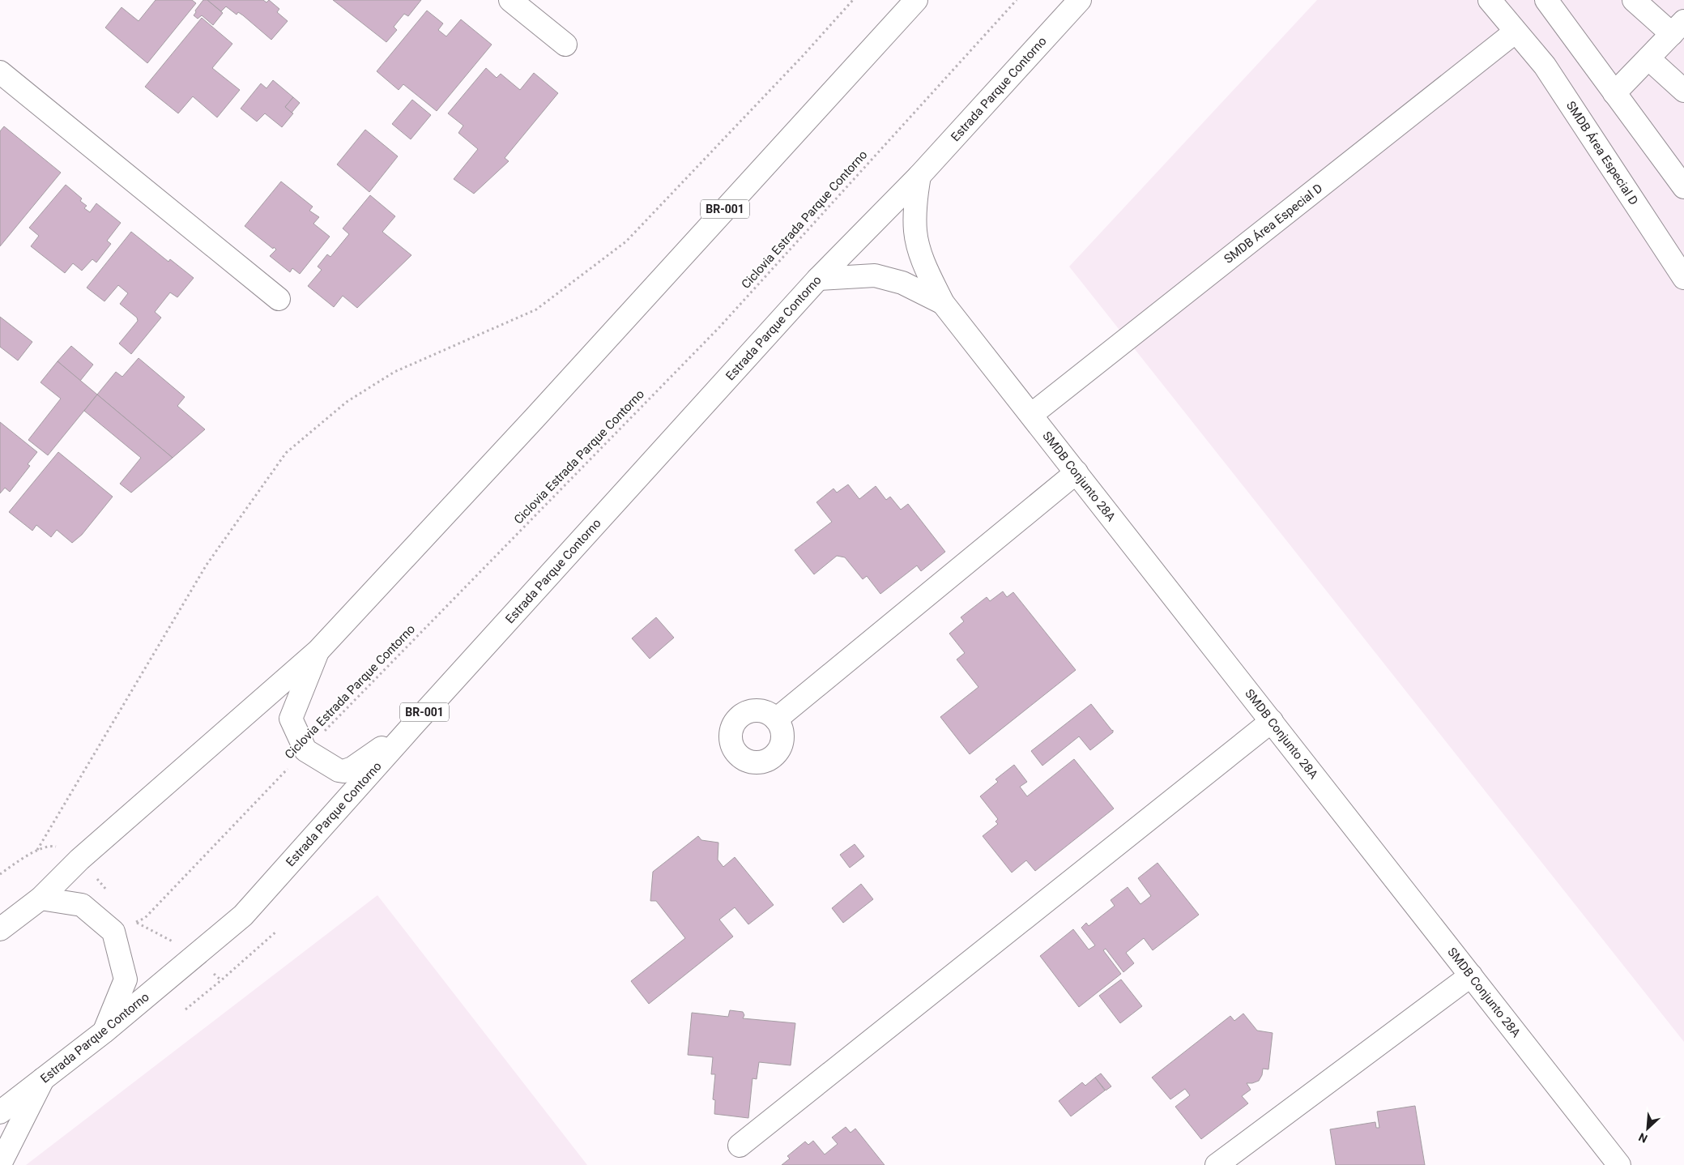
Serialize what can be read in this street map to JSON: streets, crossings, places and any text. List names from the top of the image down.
{
  "streets": {
    "main road": [
      "Estrada Parque Contorno",
      "SMDB Área Especial D",
      "BR-001",
      "SMDB Conjunto 28A"
    ],
    "path": ["Ciclovia Estrada Parque Contorno"]
  },
  "crossings": [
    ["SMDB Área Especial D", "SMDB Conjunto 28A"]
  ],
  "north": "bottom left"
}
